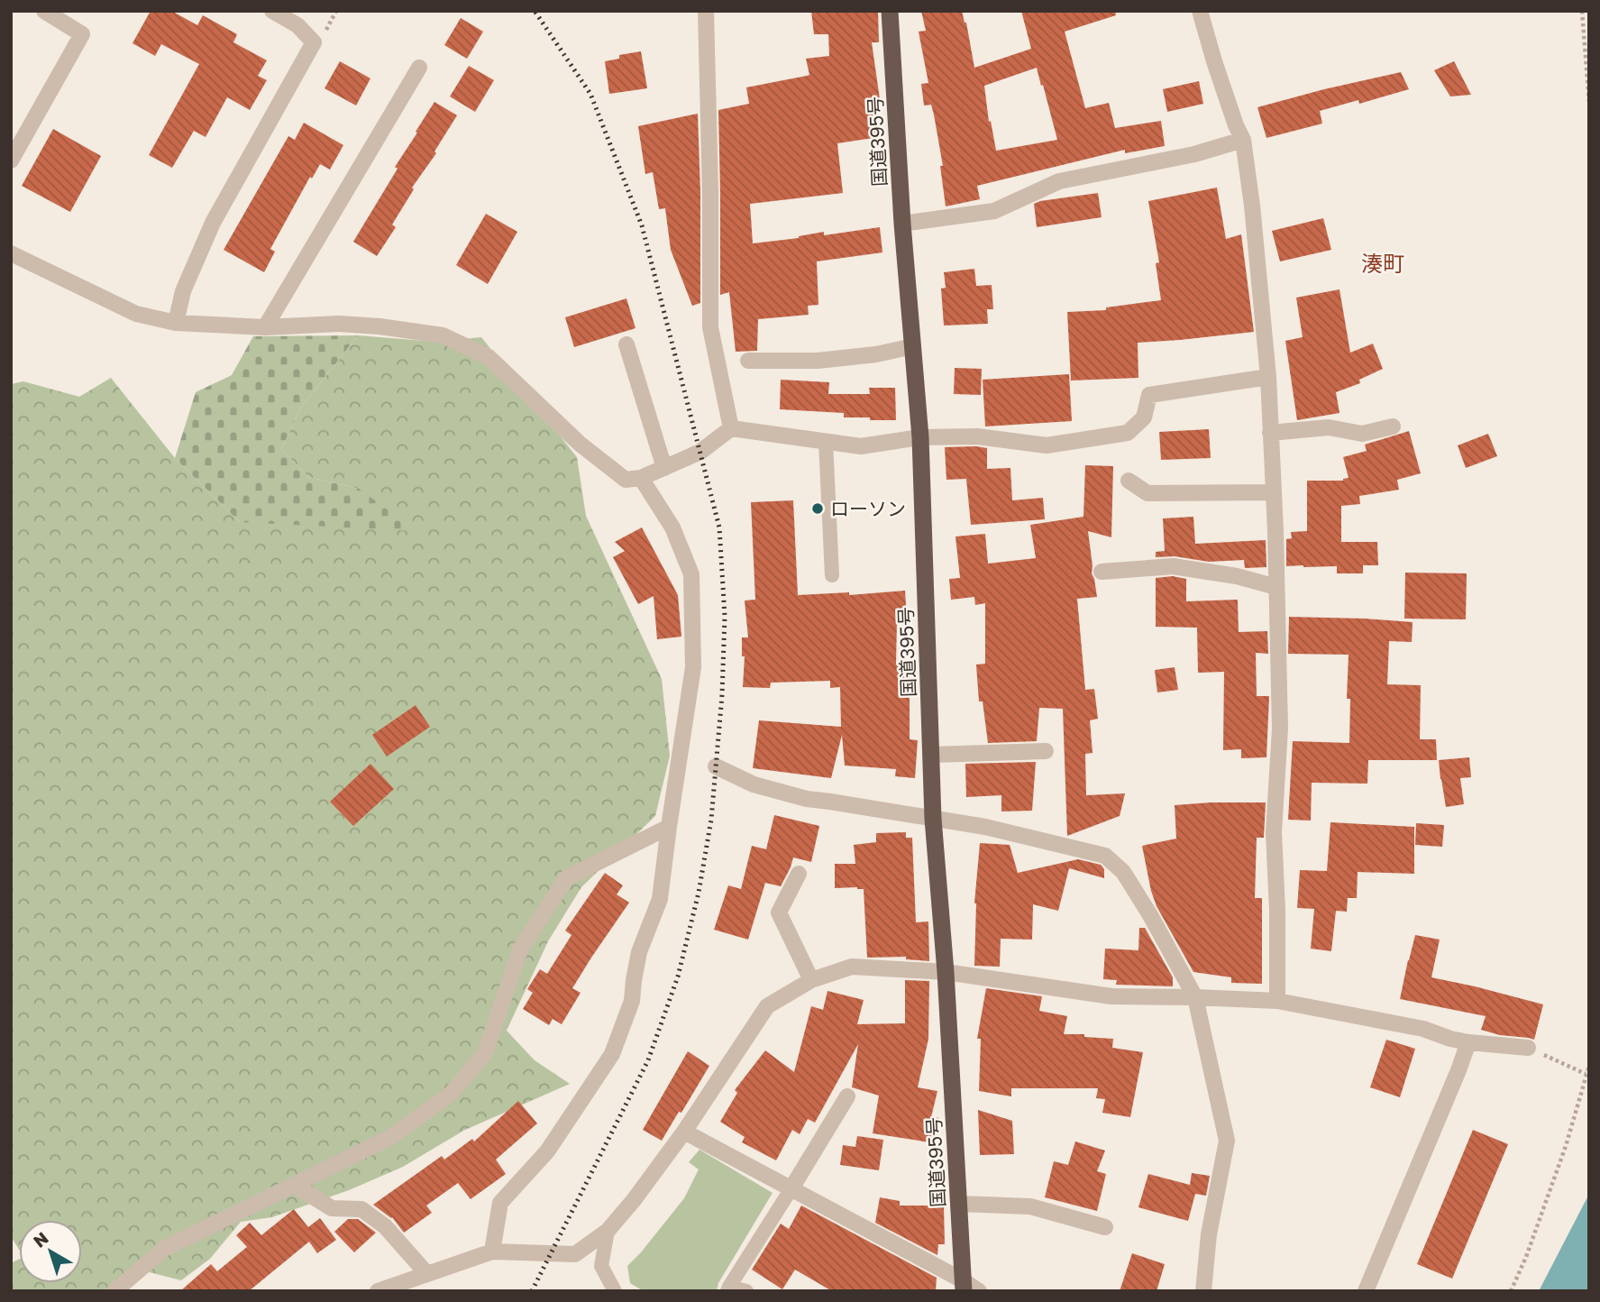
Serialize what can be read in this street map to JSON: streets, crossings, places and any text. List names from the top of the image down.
{
  "streets": {
    "highway": ["国道395号"]
  },
  "districts": ["湊町"],
  "places": ["ローソン"],
  "north": "top left"
}
